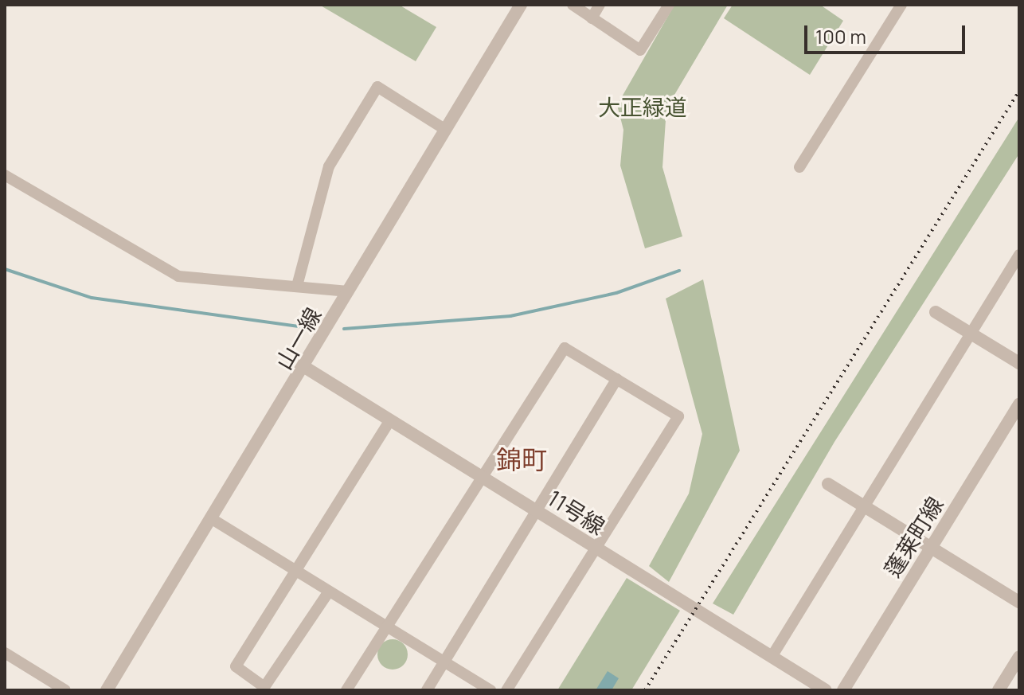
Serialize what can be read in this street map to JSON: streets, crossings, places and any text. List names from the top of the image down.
{
  "streets": {
    "street": ["山一線", "11号線", "蓬莱町線"]
  },
  "crossings": [
    ["山一線", "11号線"]
  ],
  "districts": ["錦町"],
  "parks": ["大正緑道"],
  "scale_bar": "100 m"
}
